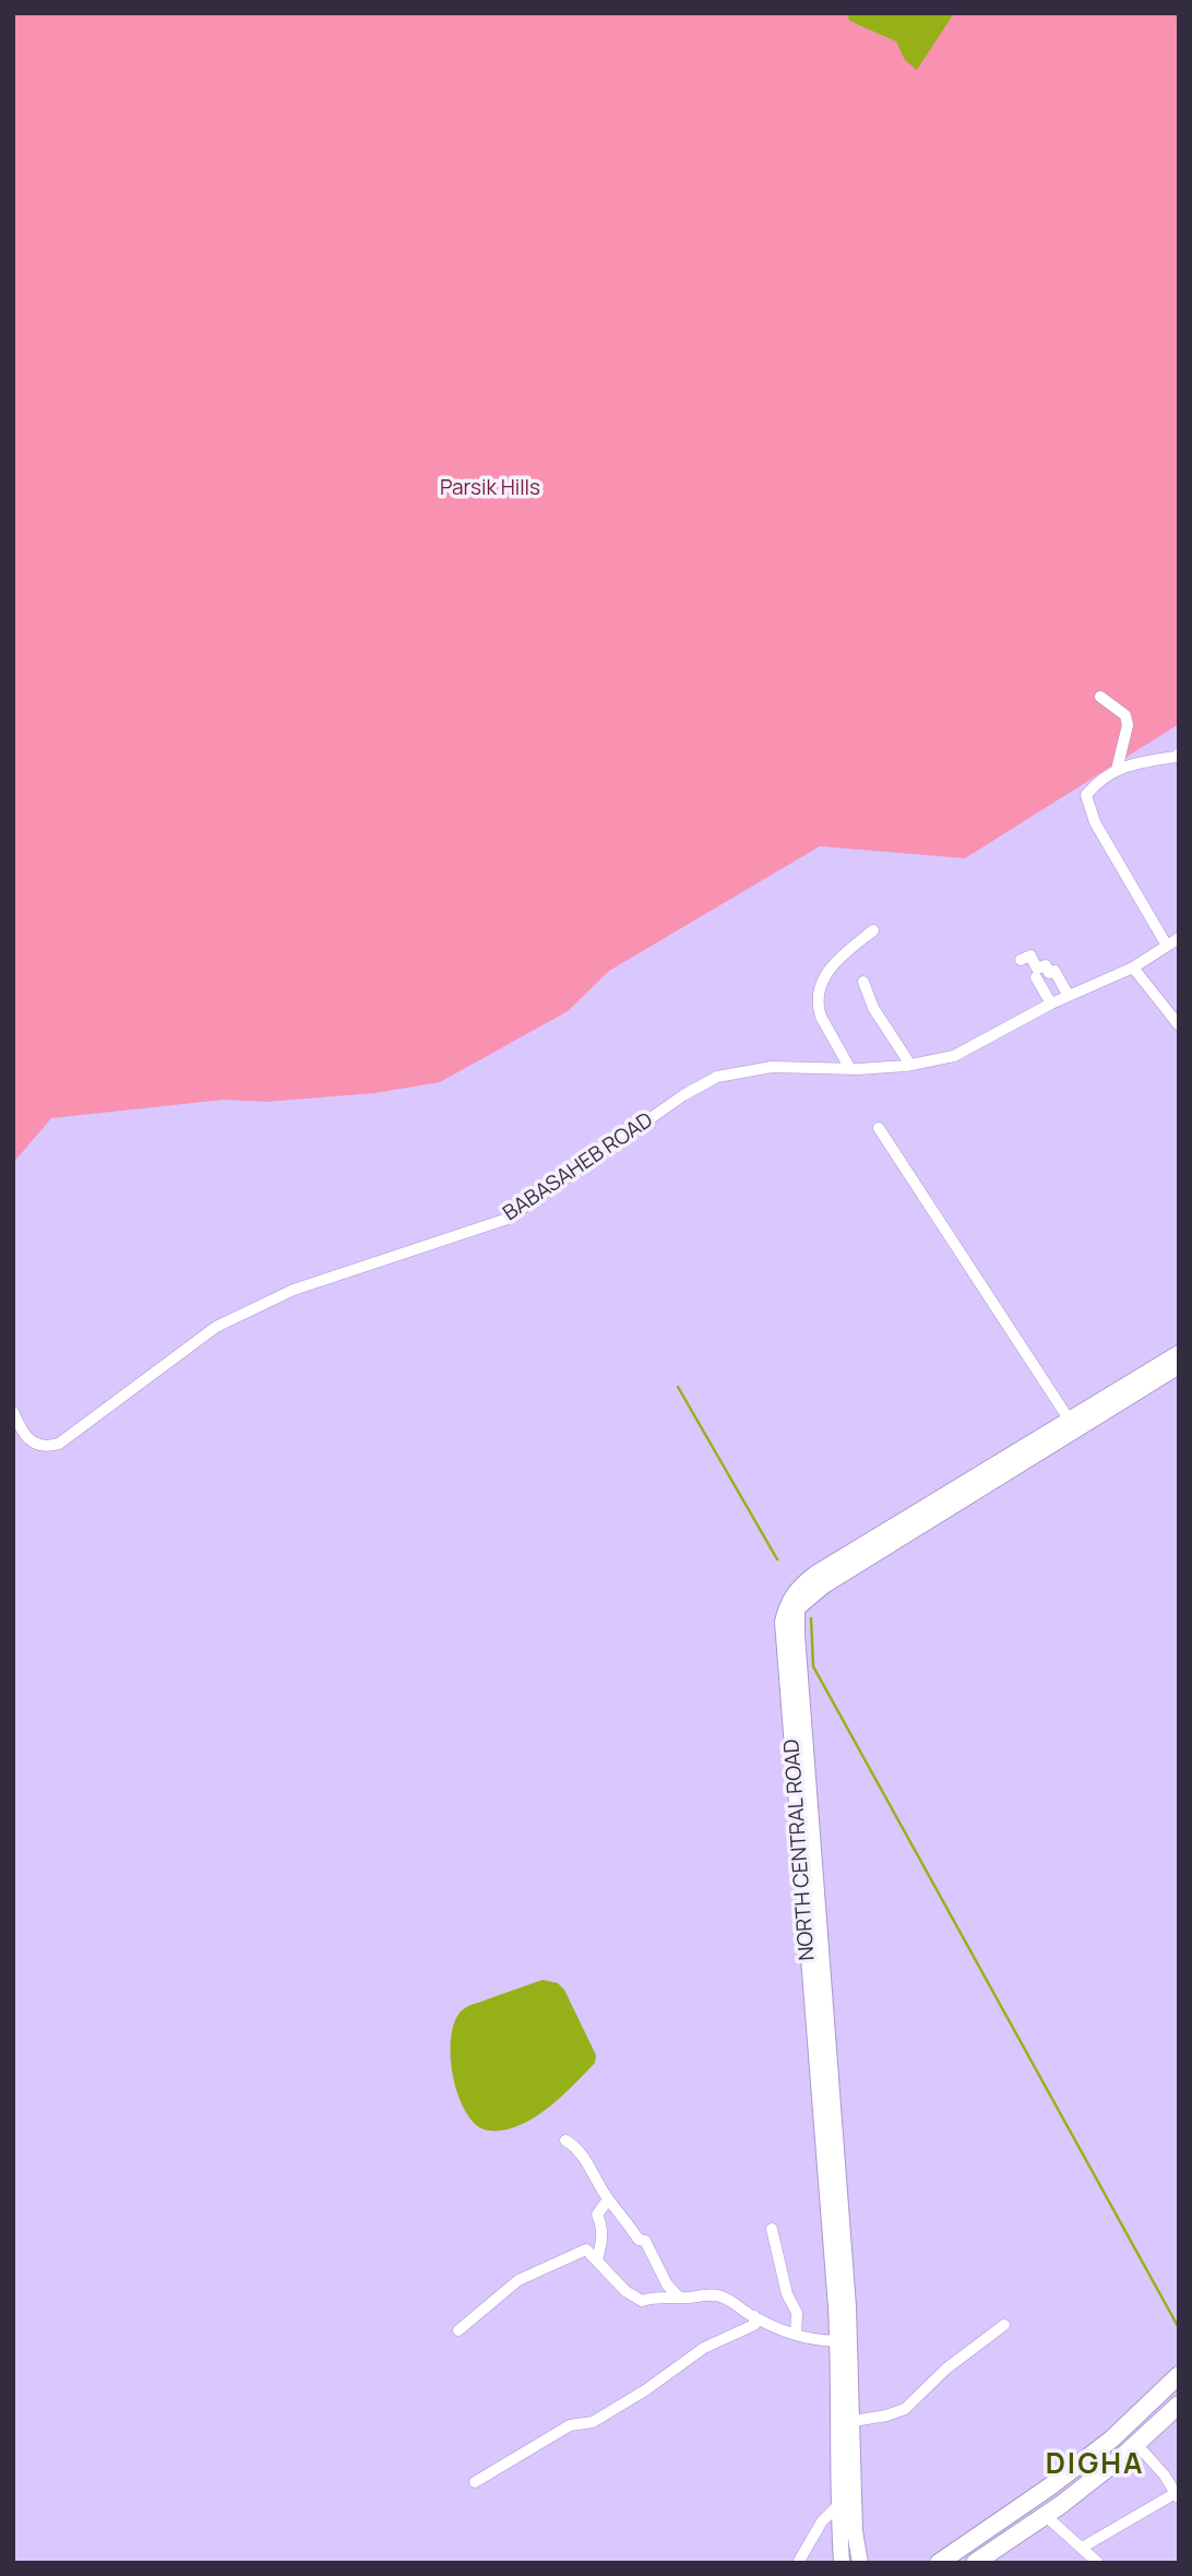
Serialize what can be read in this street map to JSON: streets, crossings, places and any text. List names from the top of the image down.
{
  "streets": {
    "main road": ["NORTH CENTRAL ROAD"],
    "street": ["BABASAHEB ROAD"]
  },
  "districts": ["DIGHA"],
  "parks": ["Parsik Hills"]
}
